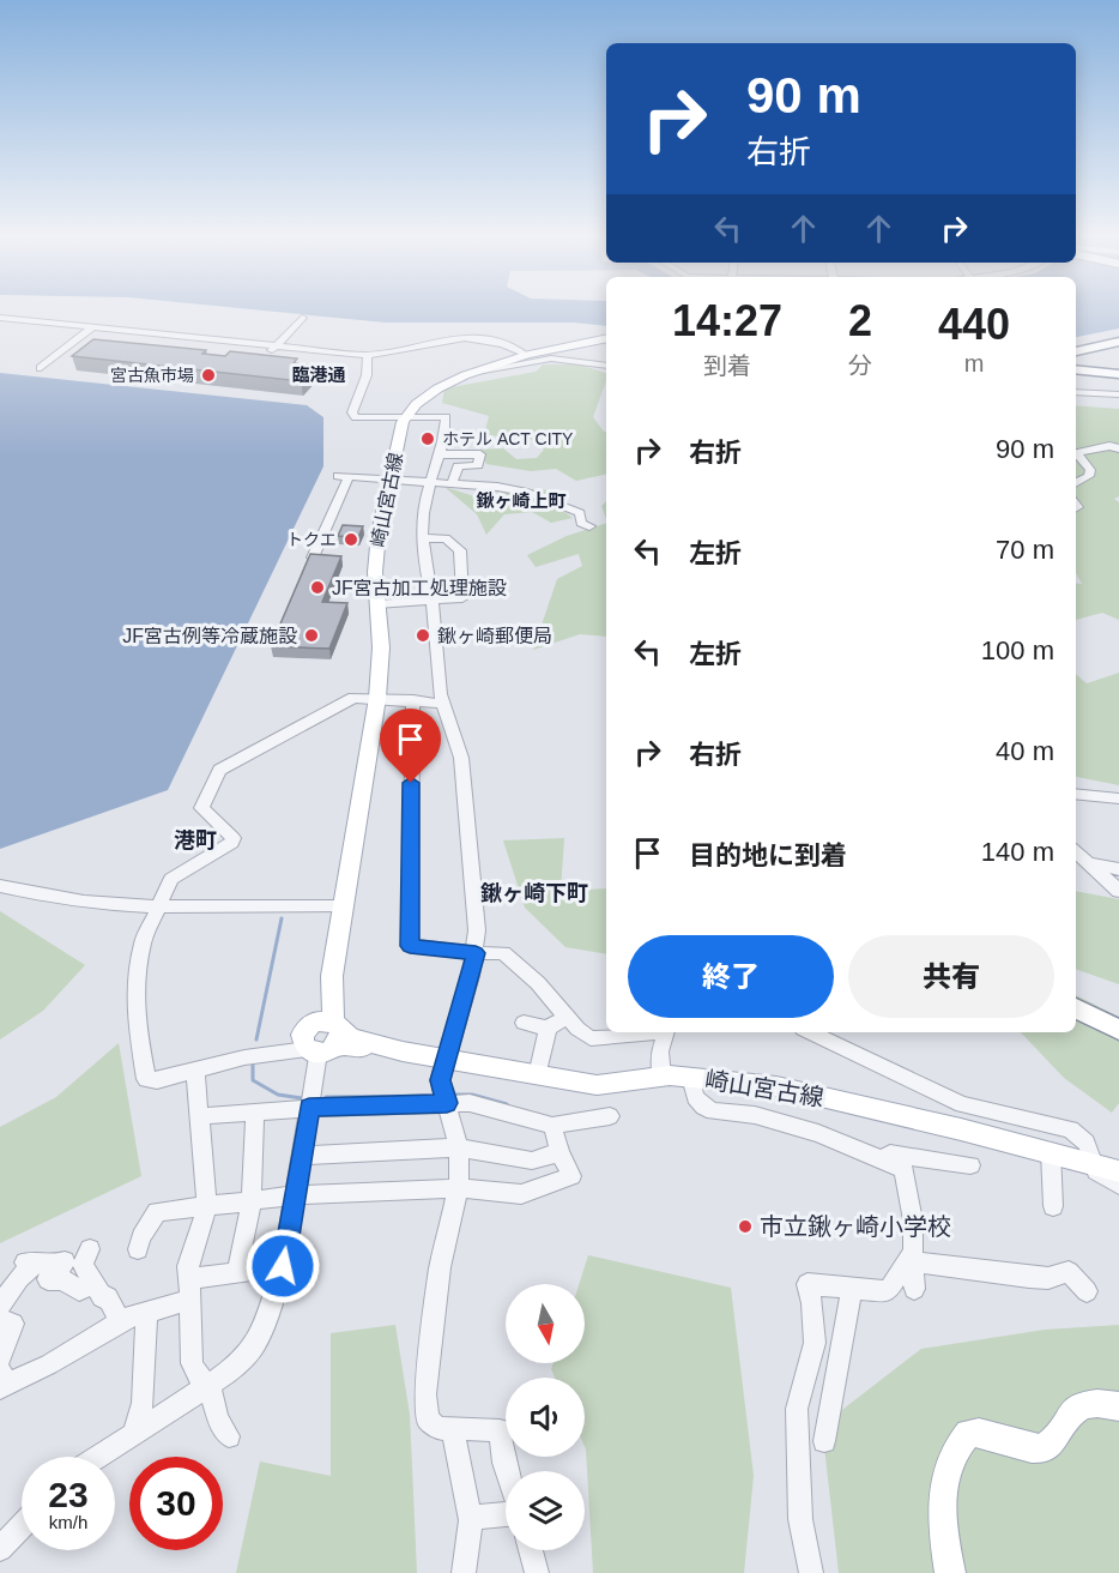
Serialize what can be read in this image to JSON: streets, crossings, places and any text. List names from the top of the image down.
{
  "streets": {
    "main road": ["崎山宮古線"]
  },
  "districts": [
    "臨港通",
    "鍬ヶ崎上町",
    "港町",
    "鍬ヶ崎下町"
  ],
  "places": [
    "宮古魚市場",
    "ホテル ACT CITY",
    "トクエ",
    "JF宮古加工処理施設",
    "JF宮古例等冷蔵施設",
    "鍬ヶ崎郵便局",
    "市立鍬ヶ崎小学校"
  ],
  "north": "bottom",
  "page": {
    "turn": ["90 m", "右折"],
    "eta": [
      "14:27",
      "到着",
      "2",
      "分",
      "440",
      "m"
    ],
    "list": [
      {
        "name": "右折",
        "value": "90 m"
      },
      {
        "name": "左折",
        "value": "70 m"
      },
      {
        "name": "左折",
        "value": "100 m"
      },
      {
        "name": "右折",
        "value": "40 m"
      },
      {
        "name": "目的地に到着",
        "value": "140 m"
      }
    ],
    "buttons": ["終了", "共有"],
    "speed": "23 km/h",
    "limit": "30"
  }
}
